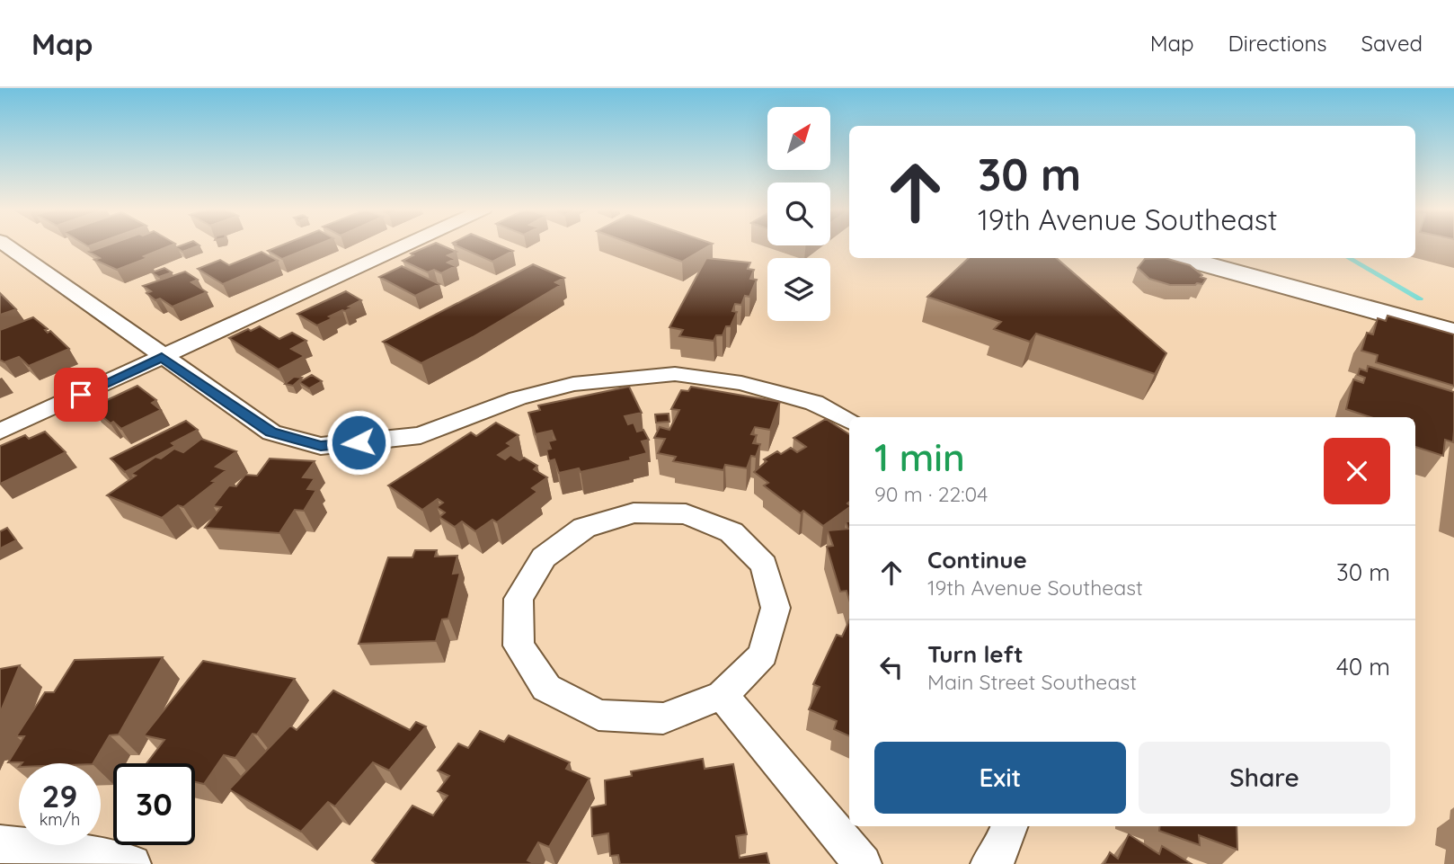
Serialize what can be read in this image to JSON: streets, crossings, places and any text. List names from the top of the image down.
{
  "north": "top right",
  "page": {
    "header": "Map",
    "nav": ["Map", "Directions", "Saved"],
    "turn": ["30 m", "19th Avenue Southeast"],
    "heading": ["1 min", "90 m · 22:04"],
    "list": [
      {
        "name": "Continue",
        "note": "19th Avenue Southeast",
        "value": "30 m"
      },
      {
        "name": "Turn left",
        "note": "Main Street Southeast",
        "value": "40 m"
      }
    ],
    "buttons": ["Exit", "Share"],
    "speed": "29 km/h",
    "limit": "30"
  }
}
